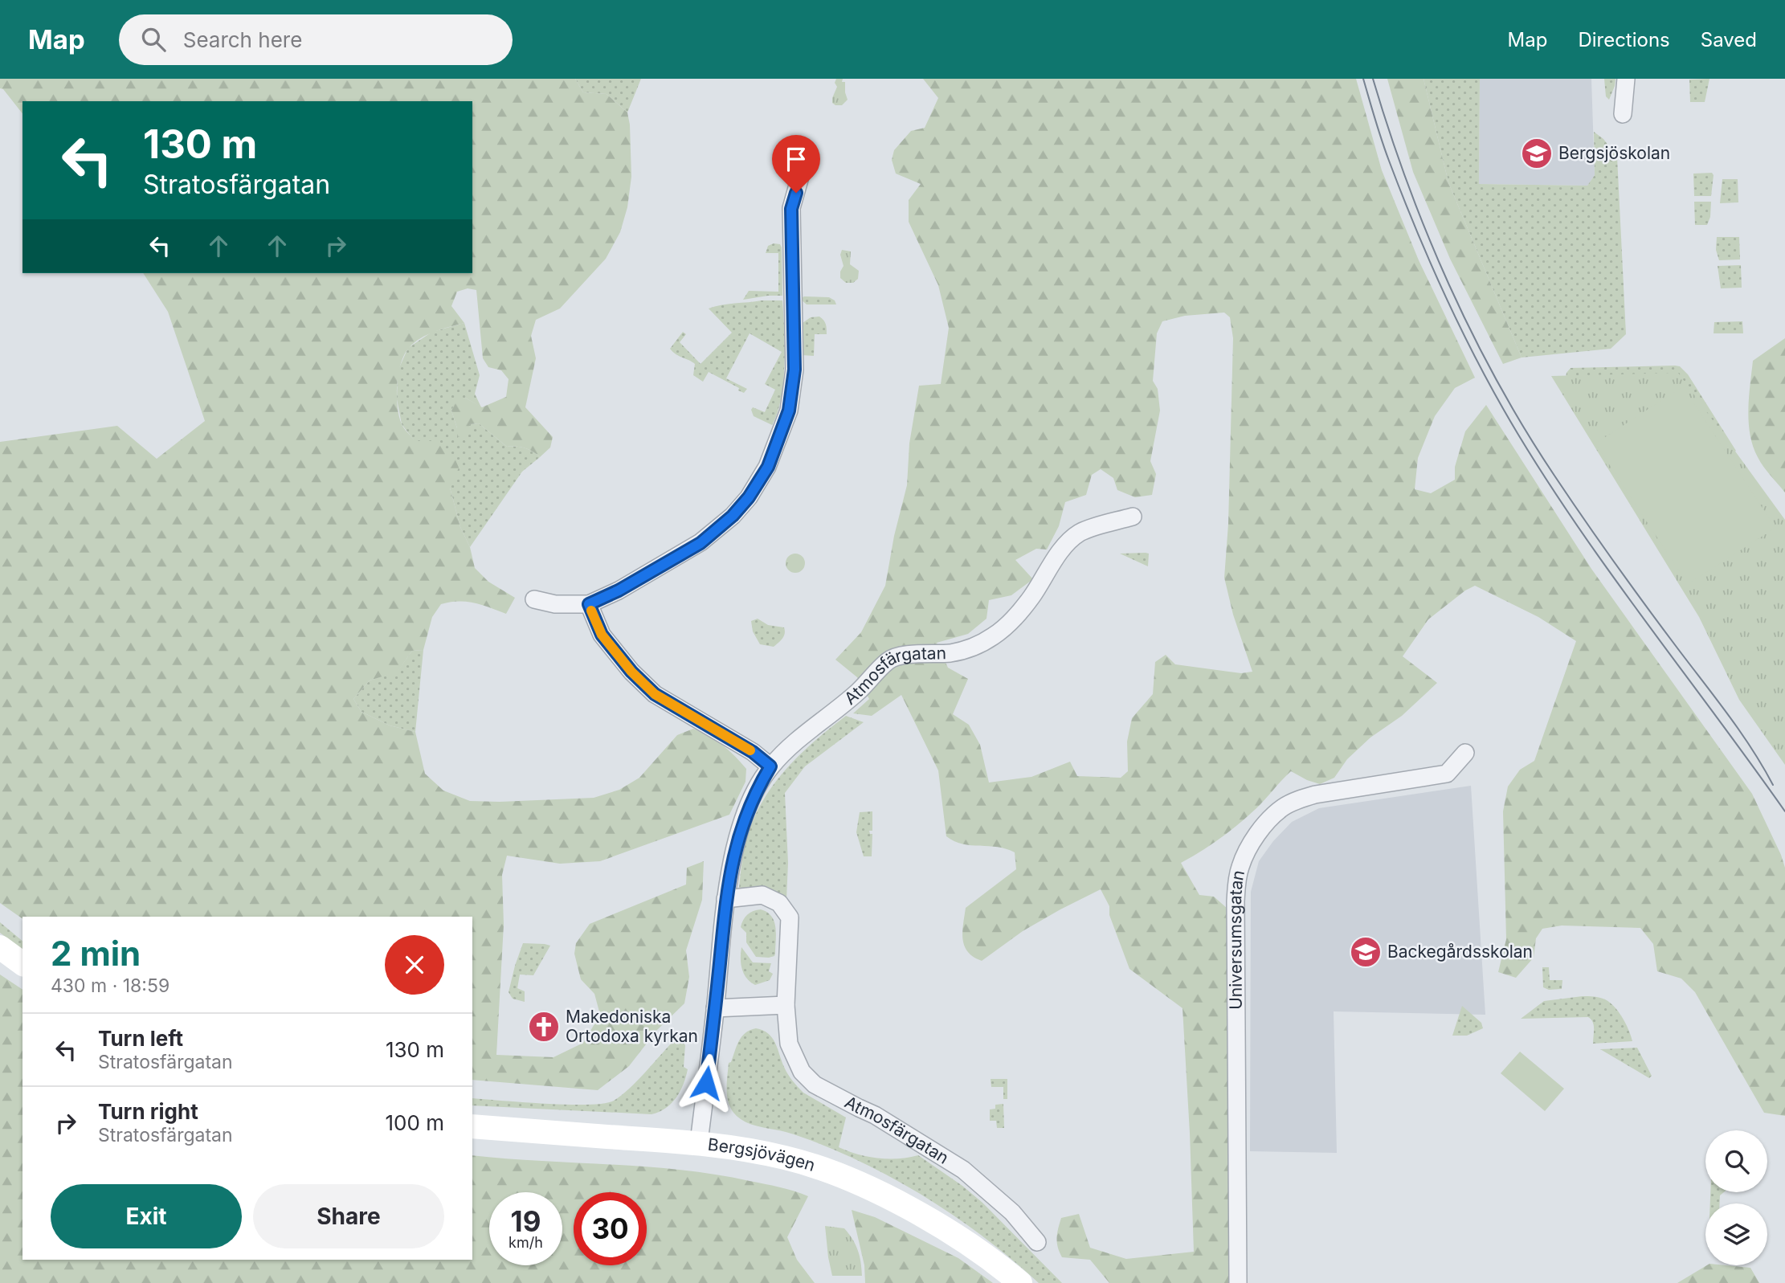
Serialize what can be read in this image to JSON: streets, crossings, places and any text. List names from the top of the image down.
{
  "streets": {
    "street": ["Atmosfärgatan", "Universumsgatan", "Bergsjövägen"]
  },
  "crossings": [
    ["Atmosfärgatan", "Bergsjövägen"]
  ],
  "places": {
    "school or university": ["Bergsjöskolan", "Backegårdsskolan"],
    "church": ["Makedoniska Ortodoxa kyrkan"]
  },
  "page": {
    "header": "Map",
    "search": "Search here",
    "nav": ["Map", "Directions", "Saved"],
    "turn": ["130 m", "Stratosfärgatan"],
    "heading": ["2 min", "430 m · 18:59"],
    "list": [
      {
        "name": "Turn left",
        "note": "Stratosfärgatan",
        "value": "130 m"
      },
      {
        "name": "Turn right",
        "note": "Stratosfärgatan",
        "value": "100 m"
      }
    ],
    "buttons": ["Exit", "Share"],
    "speed": "19 km/h",
    "limit": "30"
  }
}
